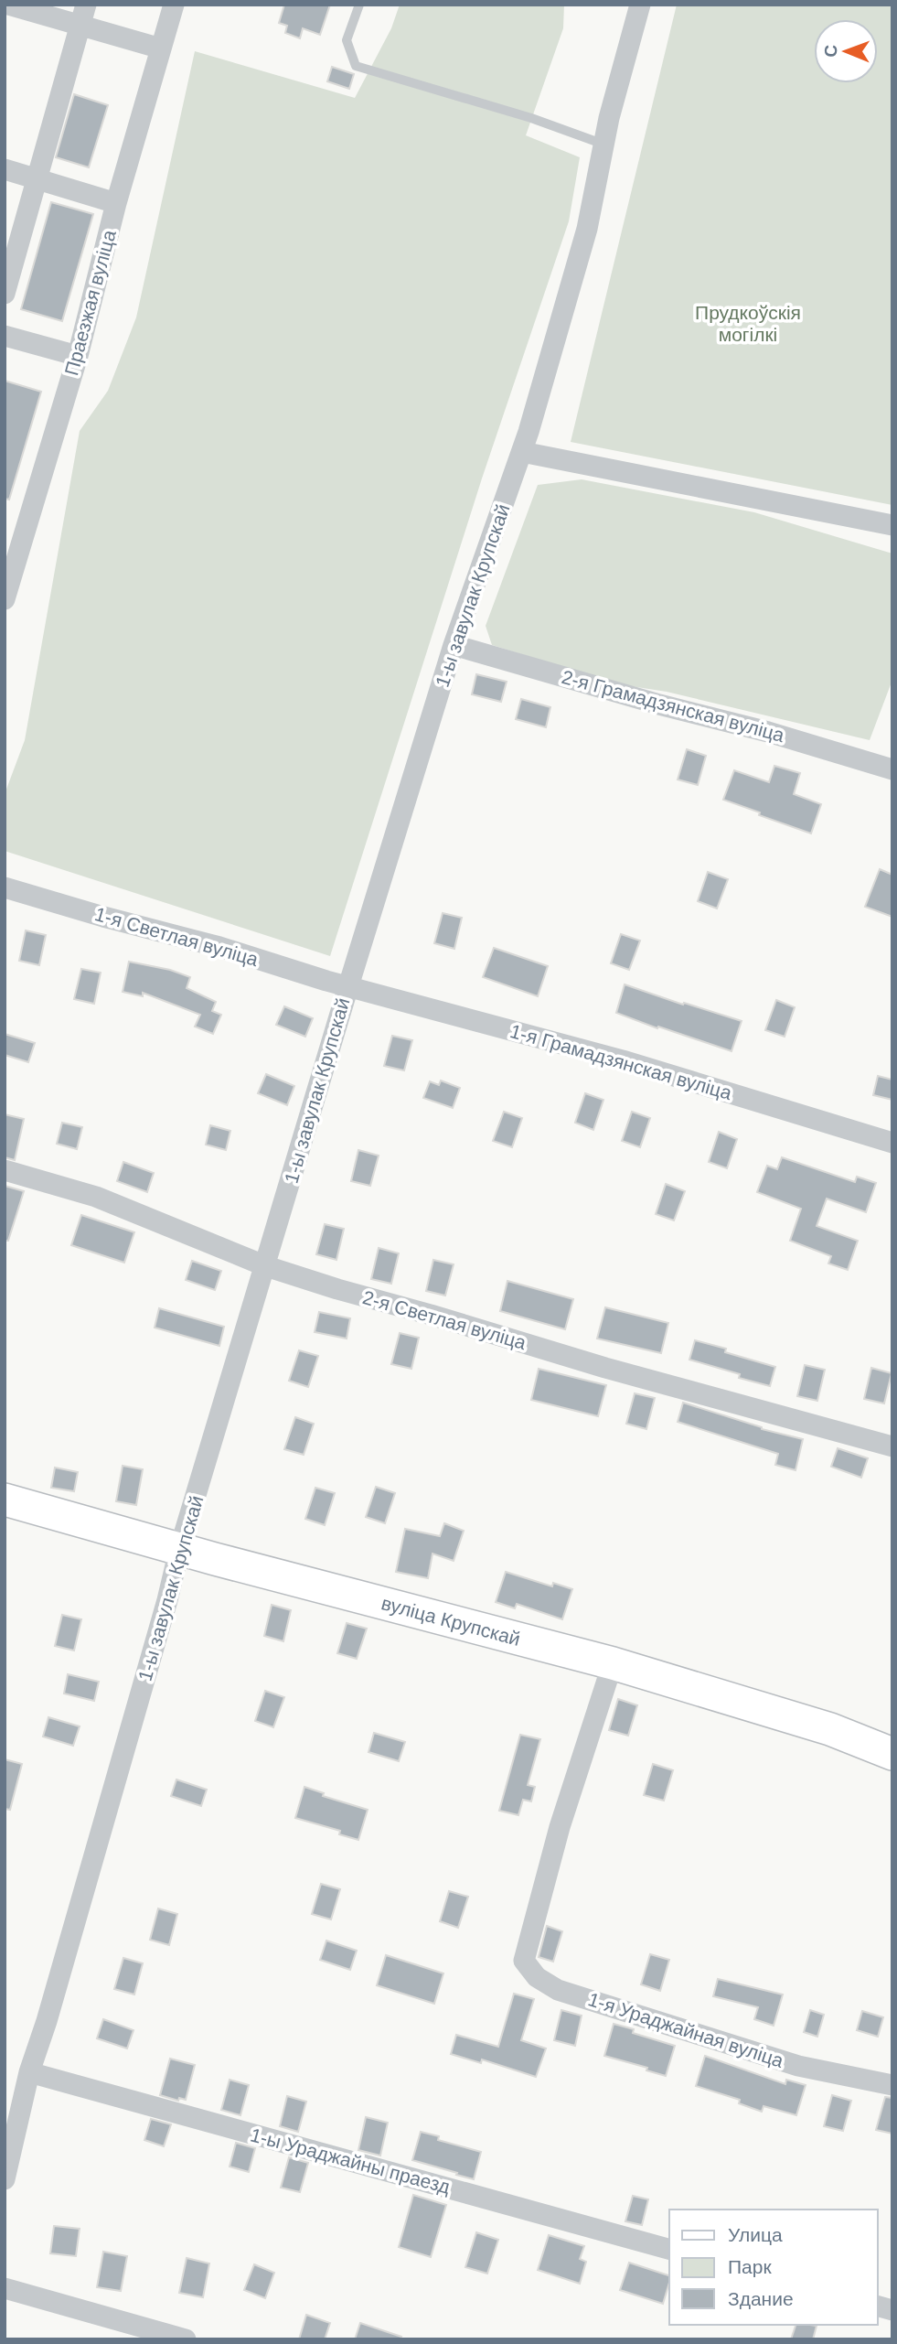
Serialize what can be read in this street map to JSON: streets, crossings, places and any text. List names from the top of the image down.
{
  "streets": {
    "main road": ["вуліца Крупскай"],
    "street": [
      "Праезжая вуліца",
      "1-ы завулак Крупскай",
      "2-я Грамадзянская вуліца",
      "1-я Светлая вуліца",
      "1-я Грамадзянская вуліца",
      "2-я Светлая вуліца",
      "1-я Ураджайная вуліца",
      "1-ы Ураджайны праезд"
    ]
  },
  "crossings": [
    ["1-ы завулак Крупскай", "2-я Грамадзянская вуліца"],
    ["1-ы завулак Крупскай", "1-я Светлая вуліца"],
    ["1-ы завулак Крупскай", "1-я Грамадзянская вуліца"],
    ["1-ы завулак Крупскай", "2-я Светлая вуліца"],
    ["1-ы завулак Крупскай", "вуліца Крупскай"],
    ["1-ы завулак Крупскай", "1-ы Ураджайны праезд"],
    ["1-я Светлая вуліца", "1-я Грамадзянская вуліца"],
    ["вуліца Крупскай", "1-я Ураджайная вуліца"]
  ],
  "parks": ["Прудкоўскія могілкі"],
  "legend": ["Улица", "Парк", "Здание"],
  "north": "left"
}
